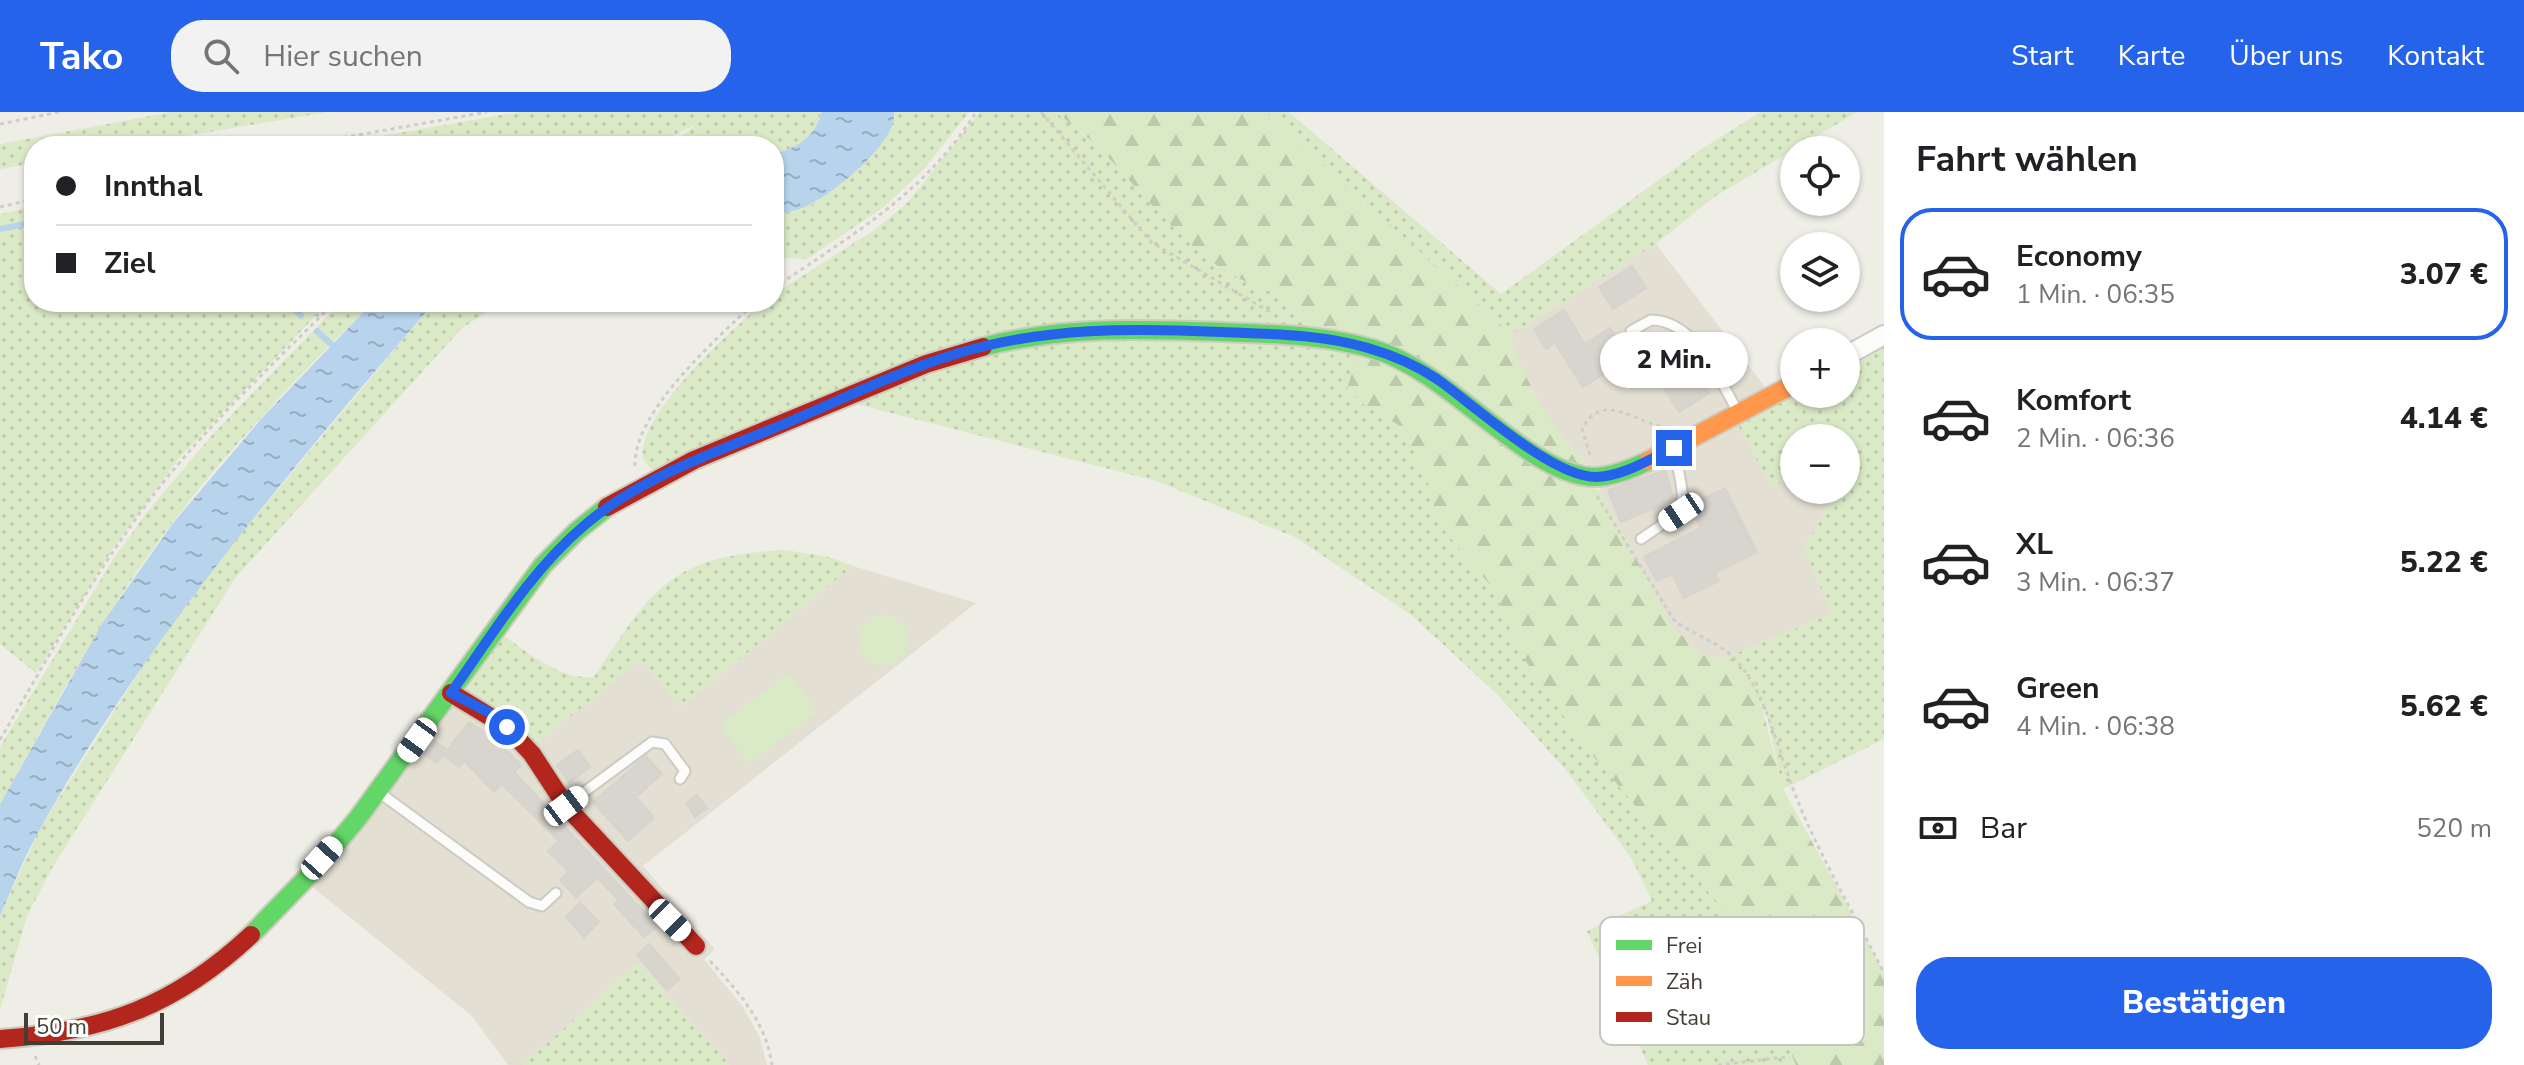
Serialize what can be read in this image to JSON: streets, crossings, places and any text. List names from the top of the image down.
{
  "legend": ["Frei", "Zäh", "Stau"],
  "scale_bar": "50 m",
  "page": {
    "header": "Tako",
    "search": "Hier suchen",
    "nav": [
      "Start",
      "Karte",
      "Über uns",
      "Kontakt"
    ],
    "heading": "Fahrt wählen",
    "map_buttons": ["+", "−"],
    "banner": ["Innthal", "Ziel"],
    "list": [
      {
        "name": "Economy",
        "note": "1 Min. · 06:35",
        "value": "3.07 €"
      },
      {
        "name": "Komfort",
        "note": "2 Min. · 06:36",
        "value": "4.14 €"
      },
      {
        "name": "XL",
        "note": "3 Min. · 06:37",
        "value": "5.22 €"
      },
      {
        "name": "Green",
        "note": "4 Min. · 06:38",
        "value": "5.62 €"
      }
    ],
    "bubble": "2 Min.",
    "pay": ["Bar", "520 m"],
    "buttons": "Bestätigen",
    "scale": "50 m"
  }
}
